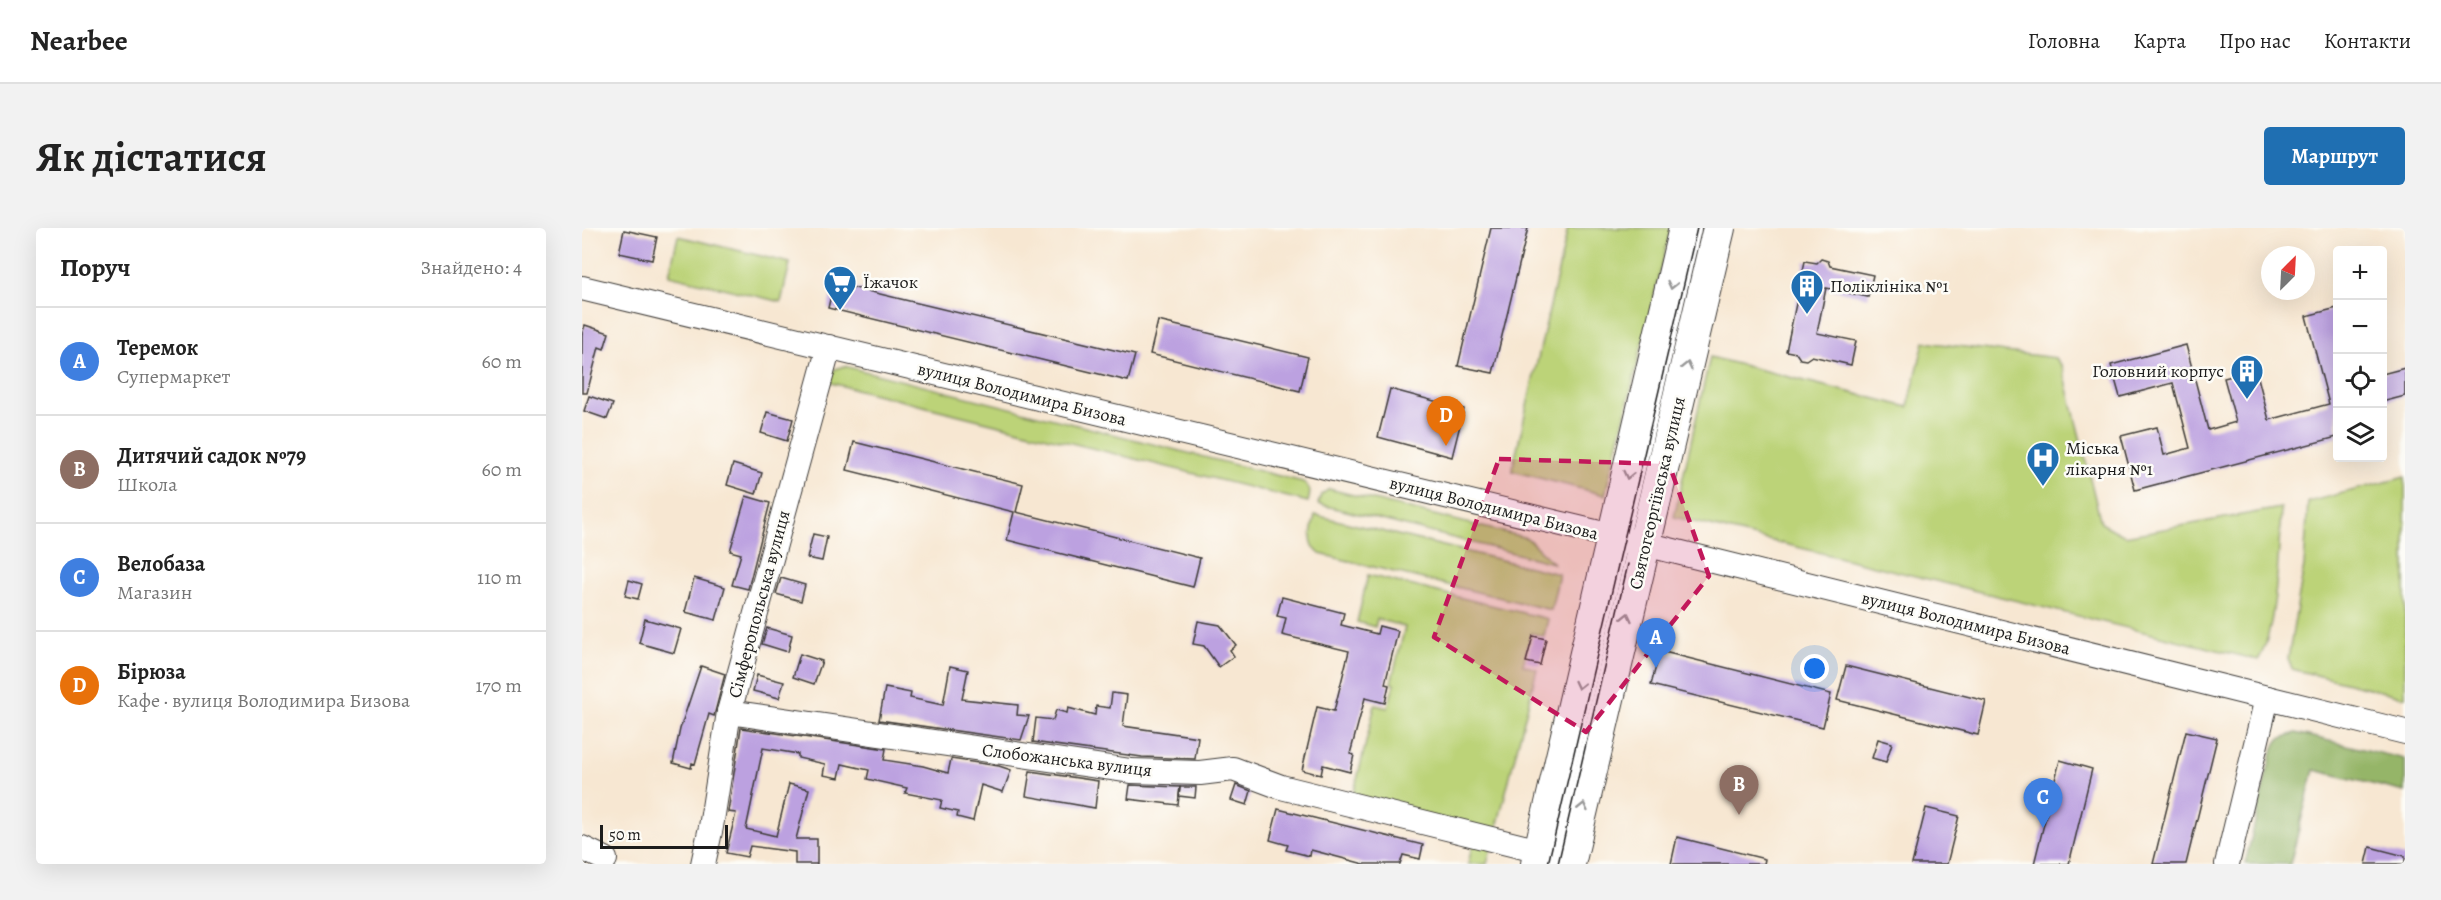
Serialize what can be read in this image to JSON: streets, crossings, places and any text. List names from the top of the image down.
{
  "streets": {
    "main road": ["Святогеоргіївська вулиця"],
    "street": ["вулиця Володимира Бизова", "Сімферопольська вулиця", "Слобожанська вулиця"]
  },
  "crossings": [
    ["вулиця Володимира Бизова", "Святогеоргіївська вулиця"],
    ["вулиця Володимира Бизова", "Сімферопольська вулиця"],
    ["Святогеоргіївська вулиця", "Слобожанська вулиця"],
    ["Сімферопольська вулиця", "Слобожанська вулиця"]
  ],
  "places": {
    "supermarket": ["Їжачок"],
    "building": ["Поліклініка №1", "Головний корпус"],
    "hospital": ["Міська лікарня №1"]
  },
  "scale_bar": "50 m",
  "north": "top right",
  "page": {
    "header": "Nearbee",
    "nav": [
      "Головна",
      "Карта",
      "Про нас",
      "Контакти"
    ],
    "buttons": "Маршрут",
    "title": "Як дістатися",
    "heading": ["Поруч", "Знайдено: 4"],
    "map_buttons": ["+", "−"],
    "list": [
      {
        "mark": "A",
        "name": "Теремок",
        "note": "Супермаркет",
        "value": "60 m"
      },
      {
        "mark": "B",
        "name": "Дитячий садок №79",
        "note": "Школа",
        "value": "60 m"
      },
      {
        "mark": "C",
        "name": "Велобаза",
        "note": "Магазин",
        "value": "110 m"
      },
      {
        "mark": "D",
        "name": "Бірюза",
        "note": "Кафе · вулиця Володимира Бизова",
        "value": "170 m"
      }
    ],
    "pins": [
      "D",
      "A",
      "B",
      "C"
    ],
    "scale": "50 m"
  }
}
